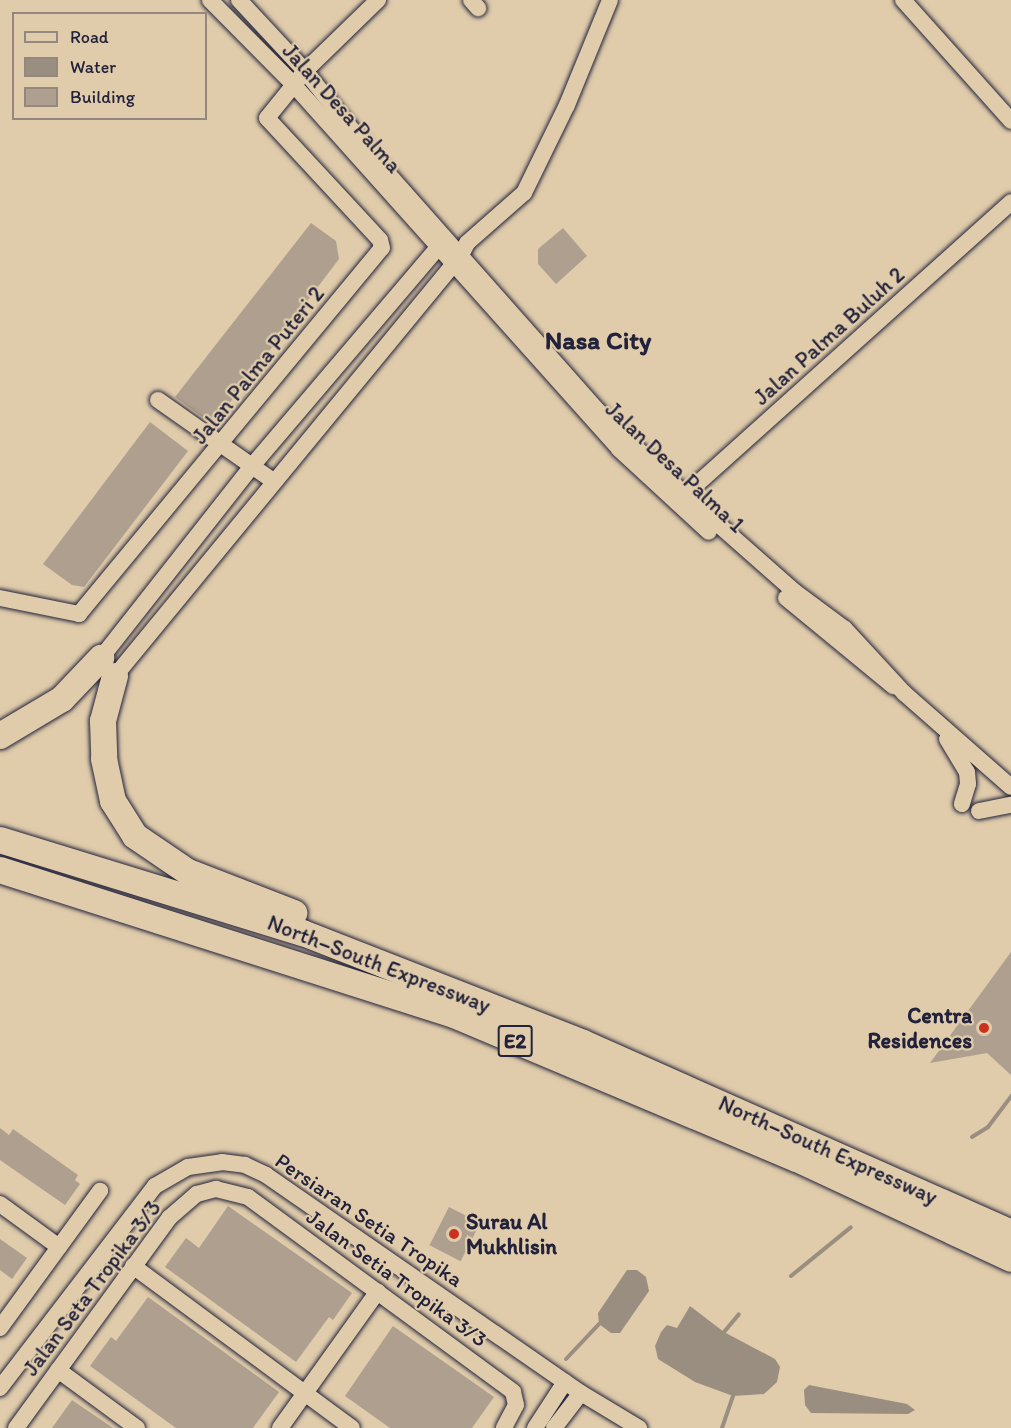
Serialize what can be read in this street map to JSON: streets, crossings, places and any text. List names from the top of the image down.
{
  "streets": {
    "highway": ["North–South Expressway", "E2"],
    "street": [
      "Jalan Desa Palma",
      "Jalan Palma Buluh 2",
      "Jalan Palma Puteri 2",
      "Jalan Desa Palma 1",
      "Persiaran Setia Tropika",
      "Jalan Setia Tropika 3/3",
      "Jalan Seta Tropika 3/3"
    ]
  },
  "crossings": [
    ["Jalan Desa Palma", "Jalan Palma Puteri 2"],
    ["Jalan Desa Palma", "Jalan Desa Palma 1"],
    ["Jalan Palma Buluh 2", "Jalan Desa Palma 1"],
    ["Jalan Setia Tropika 3/3", "Jalan Seta Tropika 3/3"]
  ],
  "districts": ["Nasa City"],
  "places": ["Centra Residences", "Surau Al Mukhlisin"],
  "legend": ["Road", "Water", "Building"]
}
